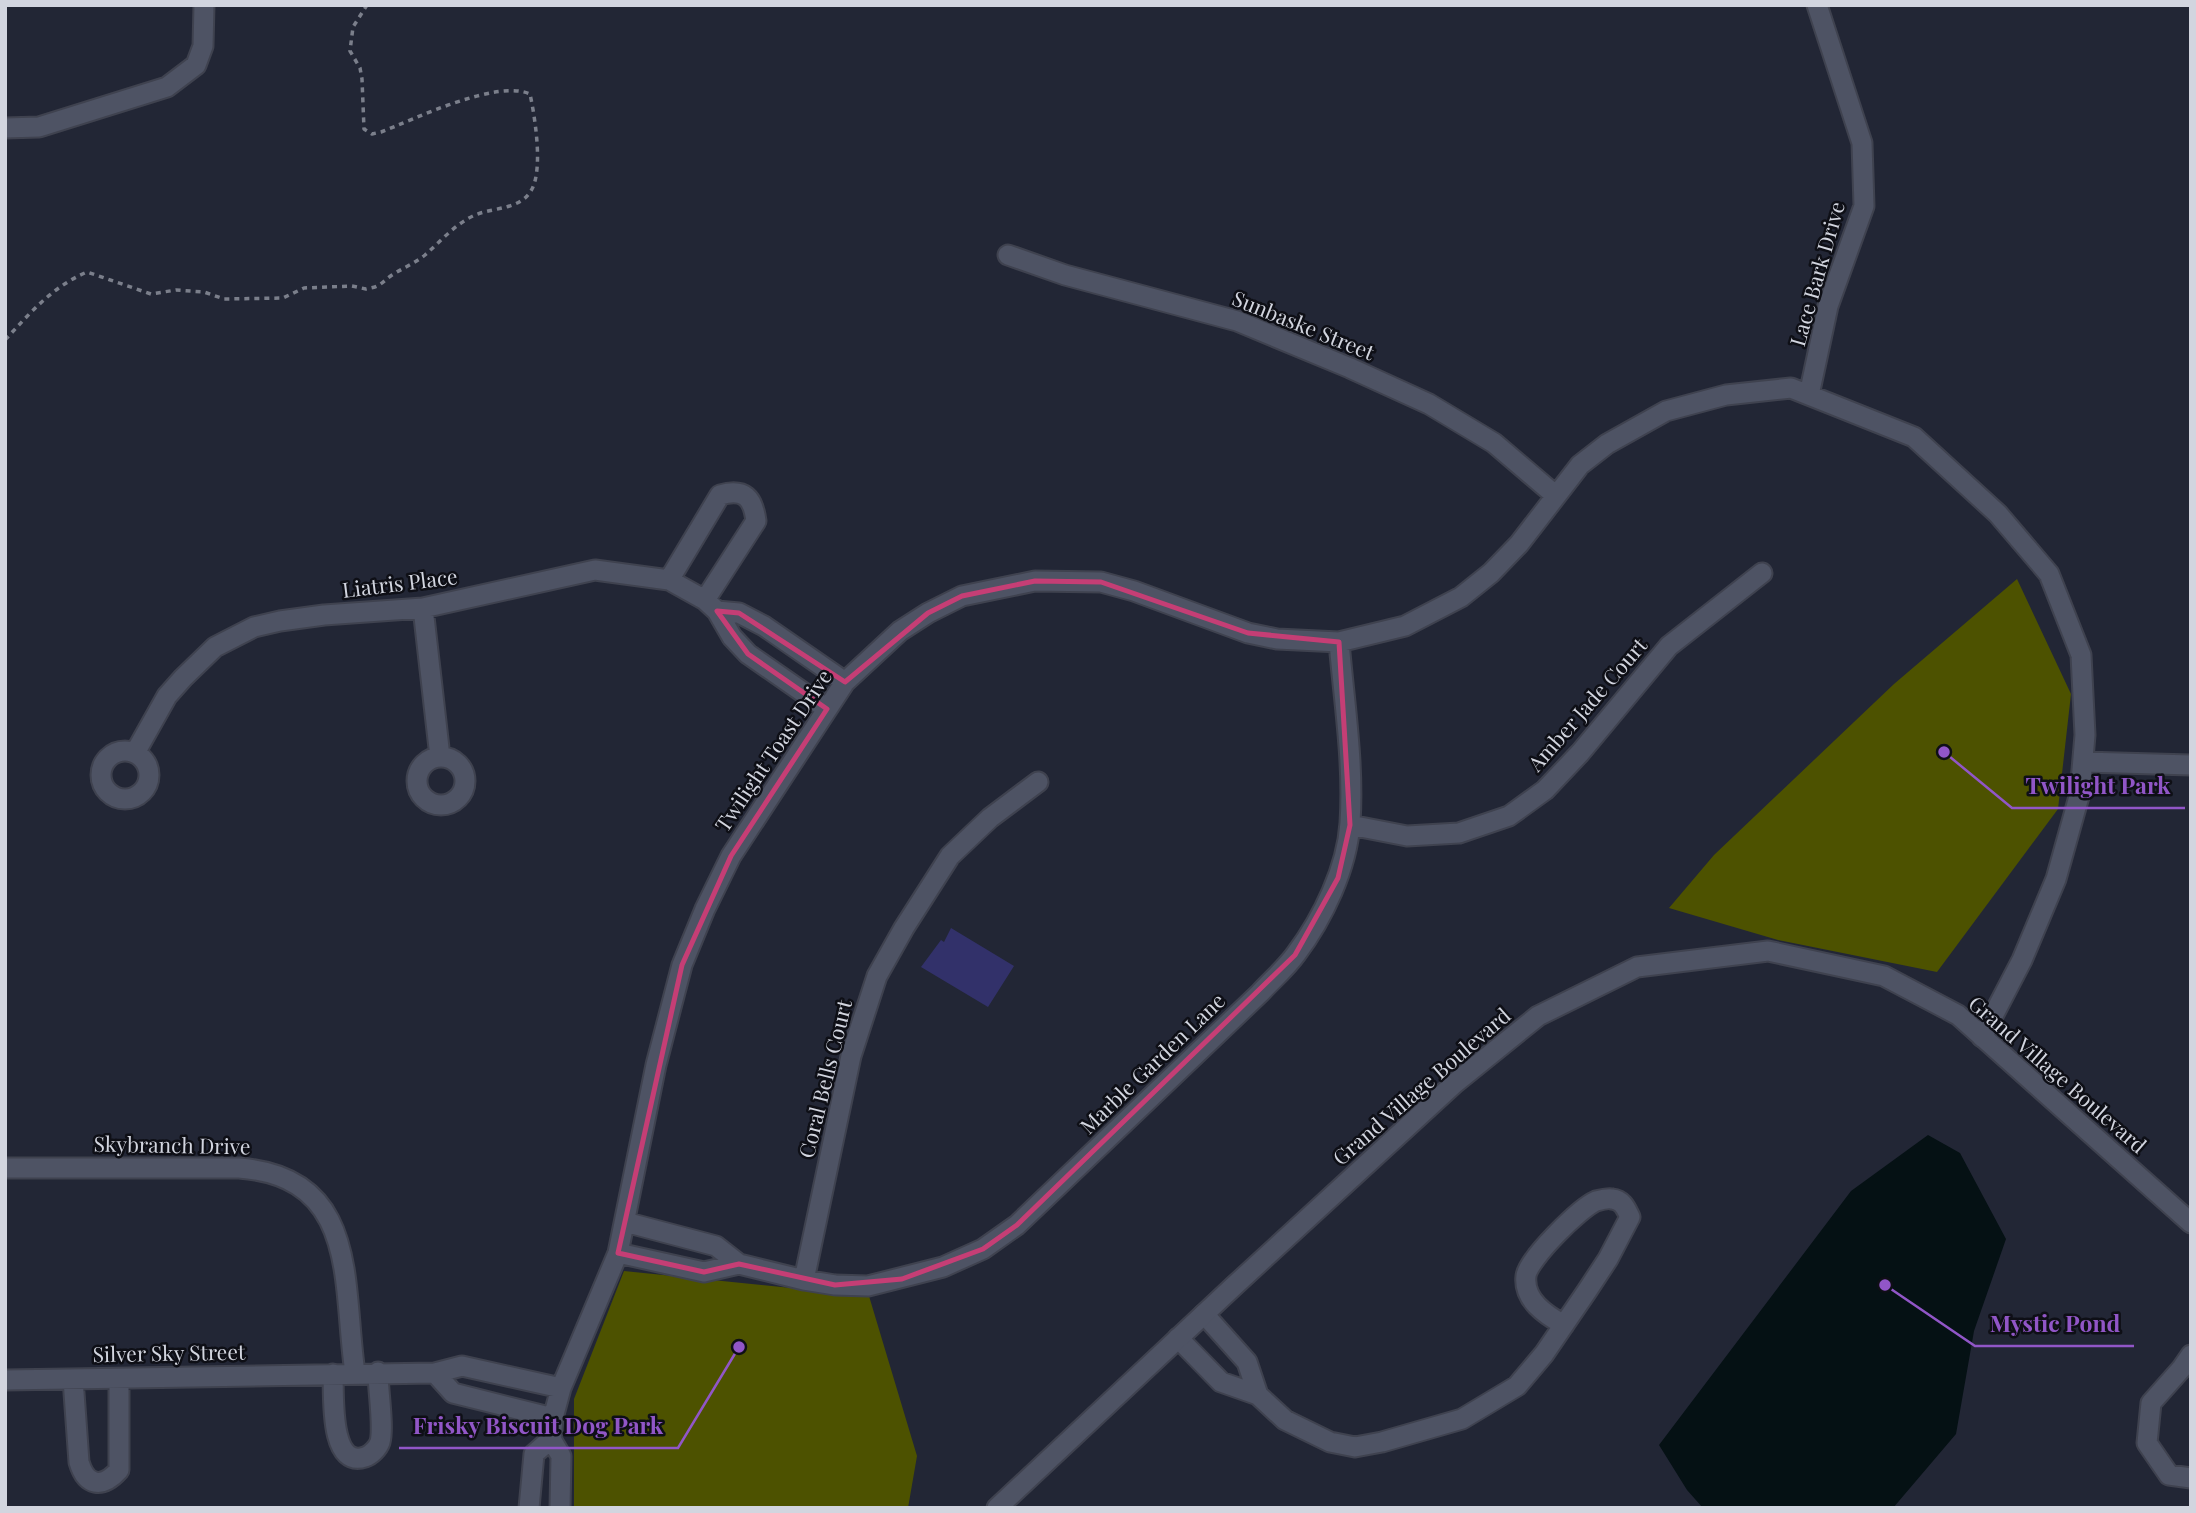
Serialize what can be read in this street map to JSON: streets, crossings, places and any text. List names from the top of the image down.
{
  "streets": {
    "street": [
      "Lace Bark Drive",
      "Sunbaske Street",
      "Liatris Place",
      "Amber Jade Court",
      "Twilight Toast Drive",
      "Marble Garden Lane",
      "Grand Village Boulevard",
      "Coral Bells Court",
      "Skybranch Drive",
      "Silver Sky Street"
    ]
  },
  "crossings": [
    ["Lace Bark Drive", "Twilight Toast Drive"],
    ["Sunbaske Street", "Twilight Toast Drive"],
    ["Liatris Place", "Twilight Toast Drive"],
    ["Amber Jade Court", "Marble Garden Lane"],
    ["Twilight Toast Drive", "Marble Garden Lane"],
    ["Twilight Toast Drive", "Grand Village Boulevard"],
    ["Twilight Toast Drive", "Silver Sky Street"],
    ["Marble Garden Lane", "Coral Bells Court"],
    ["Skybranch Drive", "Silver Sky Street"]
  ],
  "places": ["Twilight Park", "Mystic Pond", "Frisky Biscuit Dog Park"]
}
